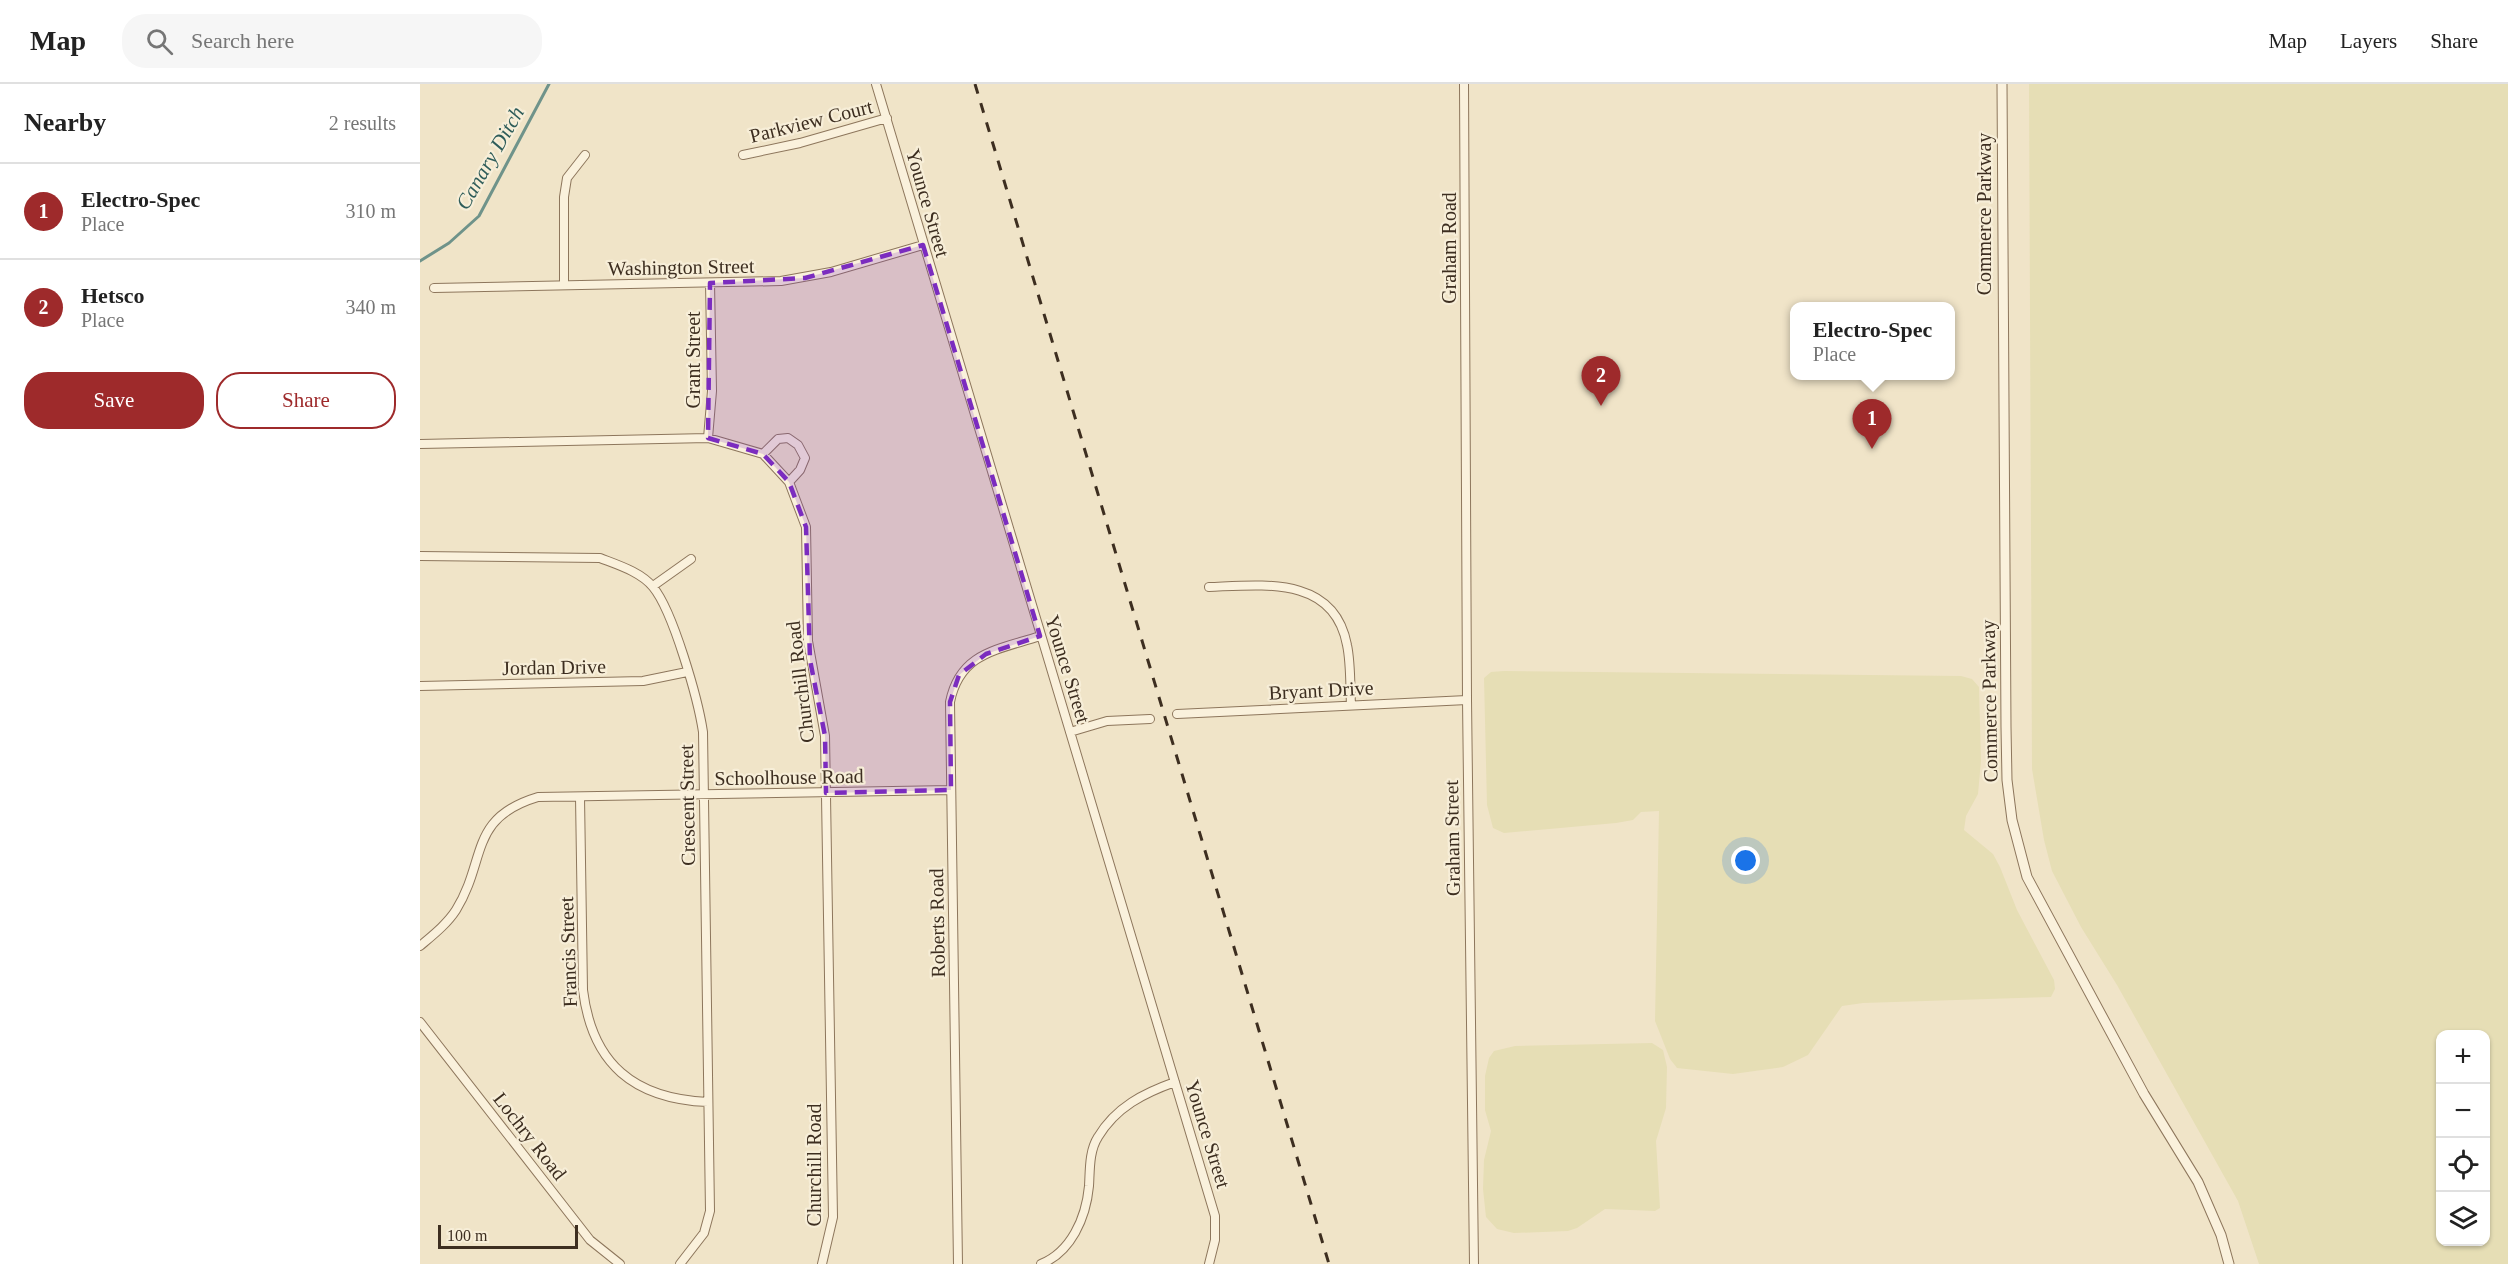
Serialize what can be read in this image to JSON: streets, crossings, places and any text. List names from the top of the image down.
{
  "streets": {
    "street": [
      "Parkview Court",
      "Younce Street",
      "Commerce Parkway",
      "Graham Road",
      "Washington Street",
      "Grant Street",
      "Jordan Drive",
      "Churchill Road",
      "Bryant Drive",
      "Schoolhouse Road",
      "Crescent Street",
      "Graham Street",
      "Roberts Road",
      "Francis Street",
      "Lochry Road"
    ]
  },
  "crossings": [
    ["Parkview Court", "Younce Street"],
    ["Younce Street", "Washington Street"],
    ["Younce Street", "Roberts Road"],
    ["Graham Road", "Graham Street"],
    ["Washington Street", "Grant Street"],
    ["Jordan Drive", "Crescent Street"],
    ["Churchill Road", "Schoolhouse Road"],
    ["Bryant Drive", "Graham Street"],
    ["Schoolhouse Road", "Crescent Street"],
    ["Schoolhouse Road", "Roberts Road"],
    ["Schoolhouse Road", "Francis Street"],
    ["Crescent Street", "Francis Street"]
  ],
  "water": ["Canary Ditch"],
  "scale_bar": "100 m",
  "page": {
    "header": "Map",
    "search": "Search here",
    "nav": ["Map", "Layers", "Share"],
    "heading": ["Nearby", "2 results"],
    "list": [
      {
        "mark": "1",
        "name": "Electro-Spec",
        "note": "Place",
        "value": "310 m"
      },
      {
        "mark": "2",
        "name": "Hetsco",
        "note": "Place",
        "value": "340 m"
      }
    ],
    "popup": ["Electro-Spec", "Place"],
    "buttons": ["Save", "Share"],
    "pins": ["2", "1"],
    "map_buttons": ["+", "−"],
    "scale": "100 m"
  }
}
